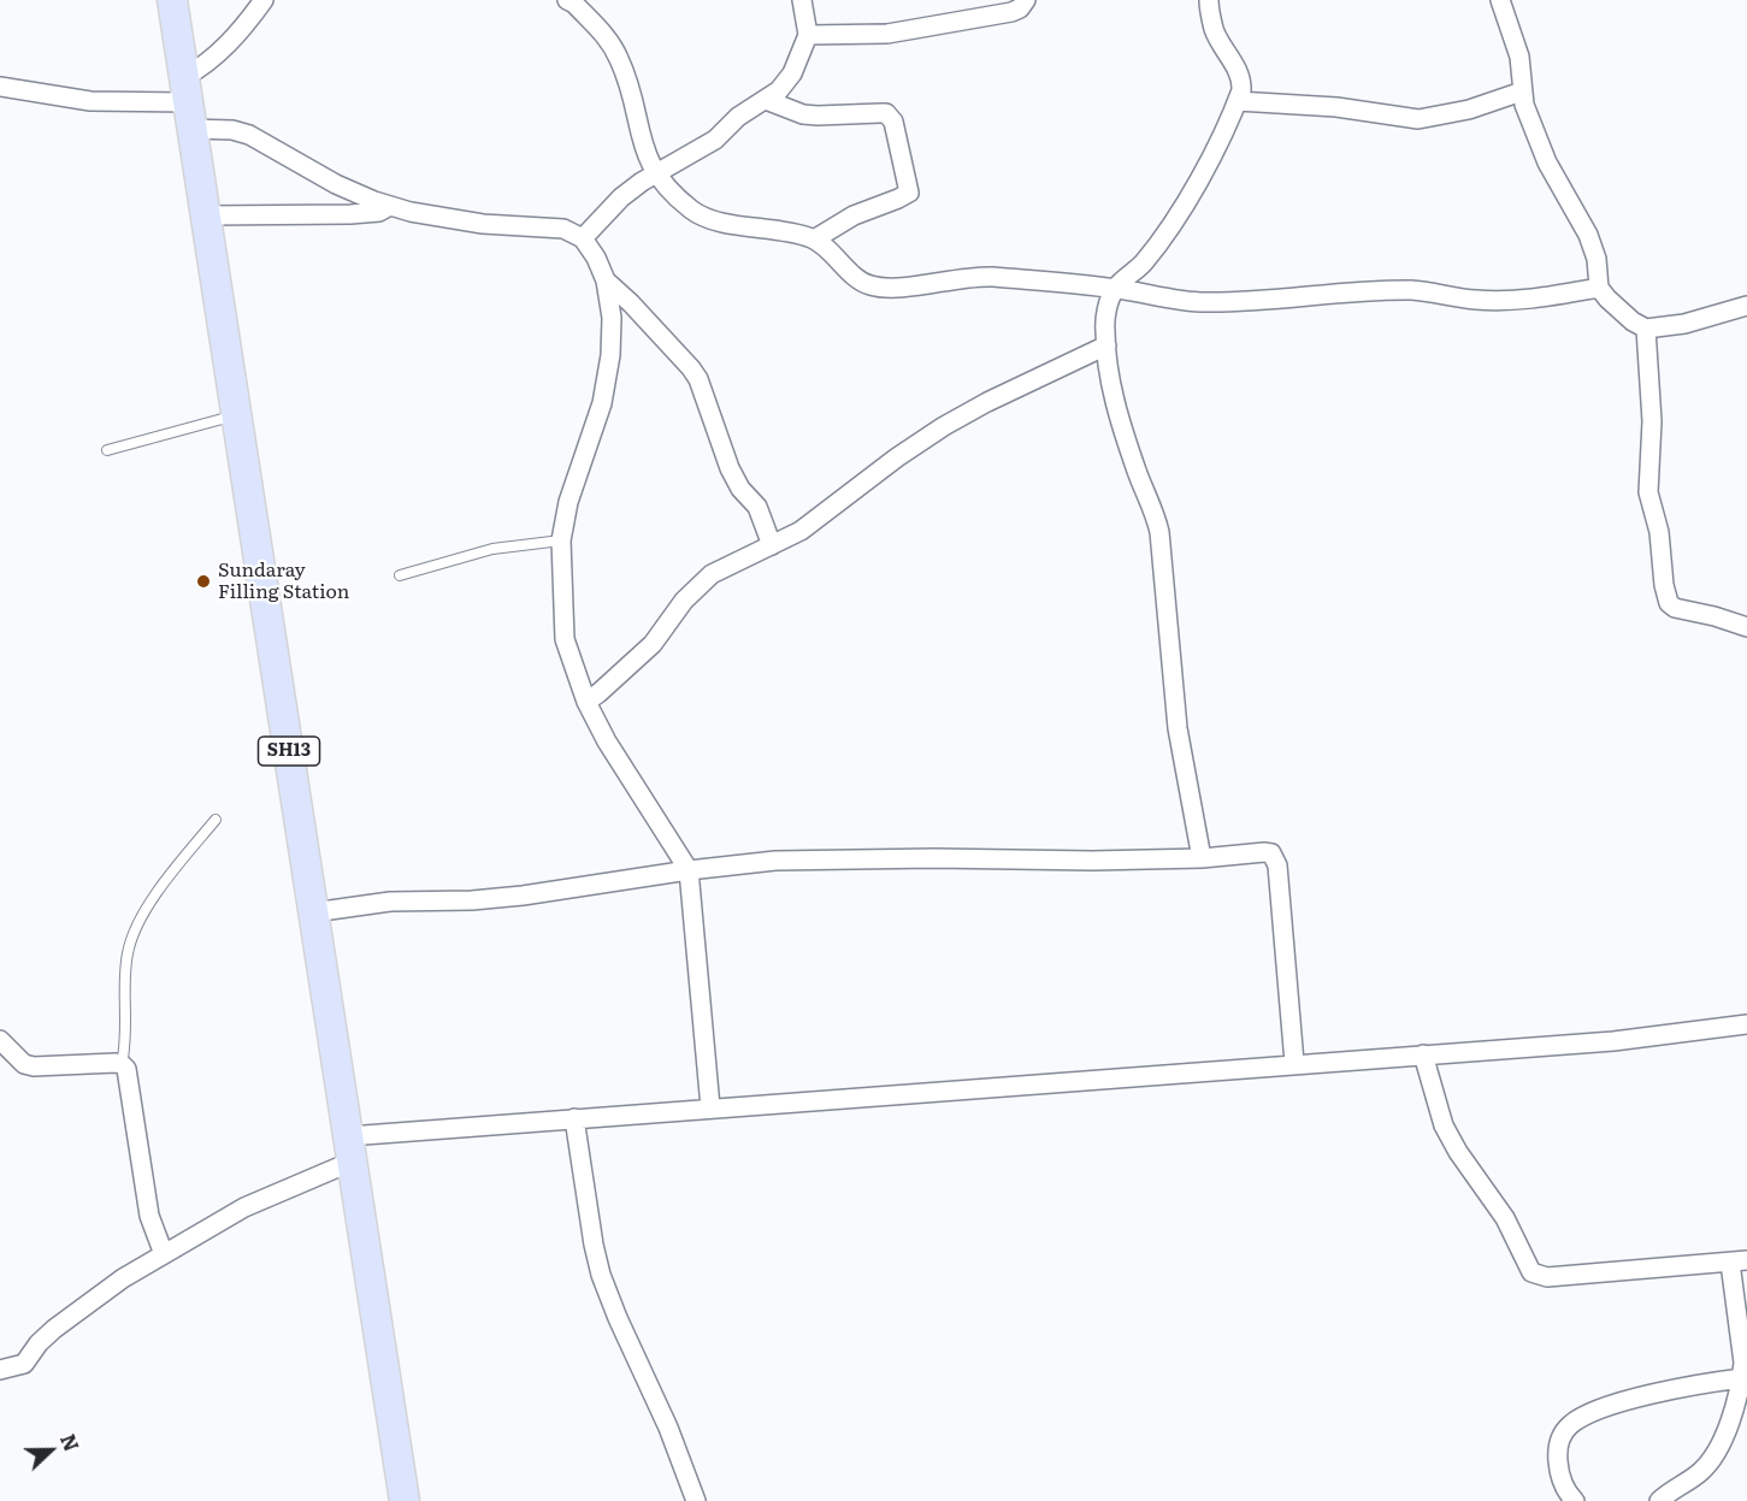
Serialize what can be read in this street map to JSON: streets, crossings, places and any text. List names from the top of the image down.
{
  "streets": {
    "main road": ["SH13"]
  },
  "places": ["Sundaray Filling Station"],
  "north": "right"
}
